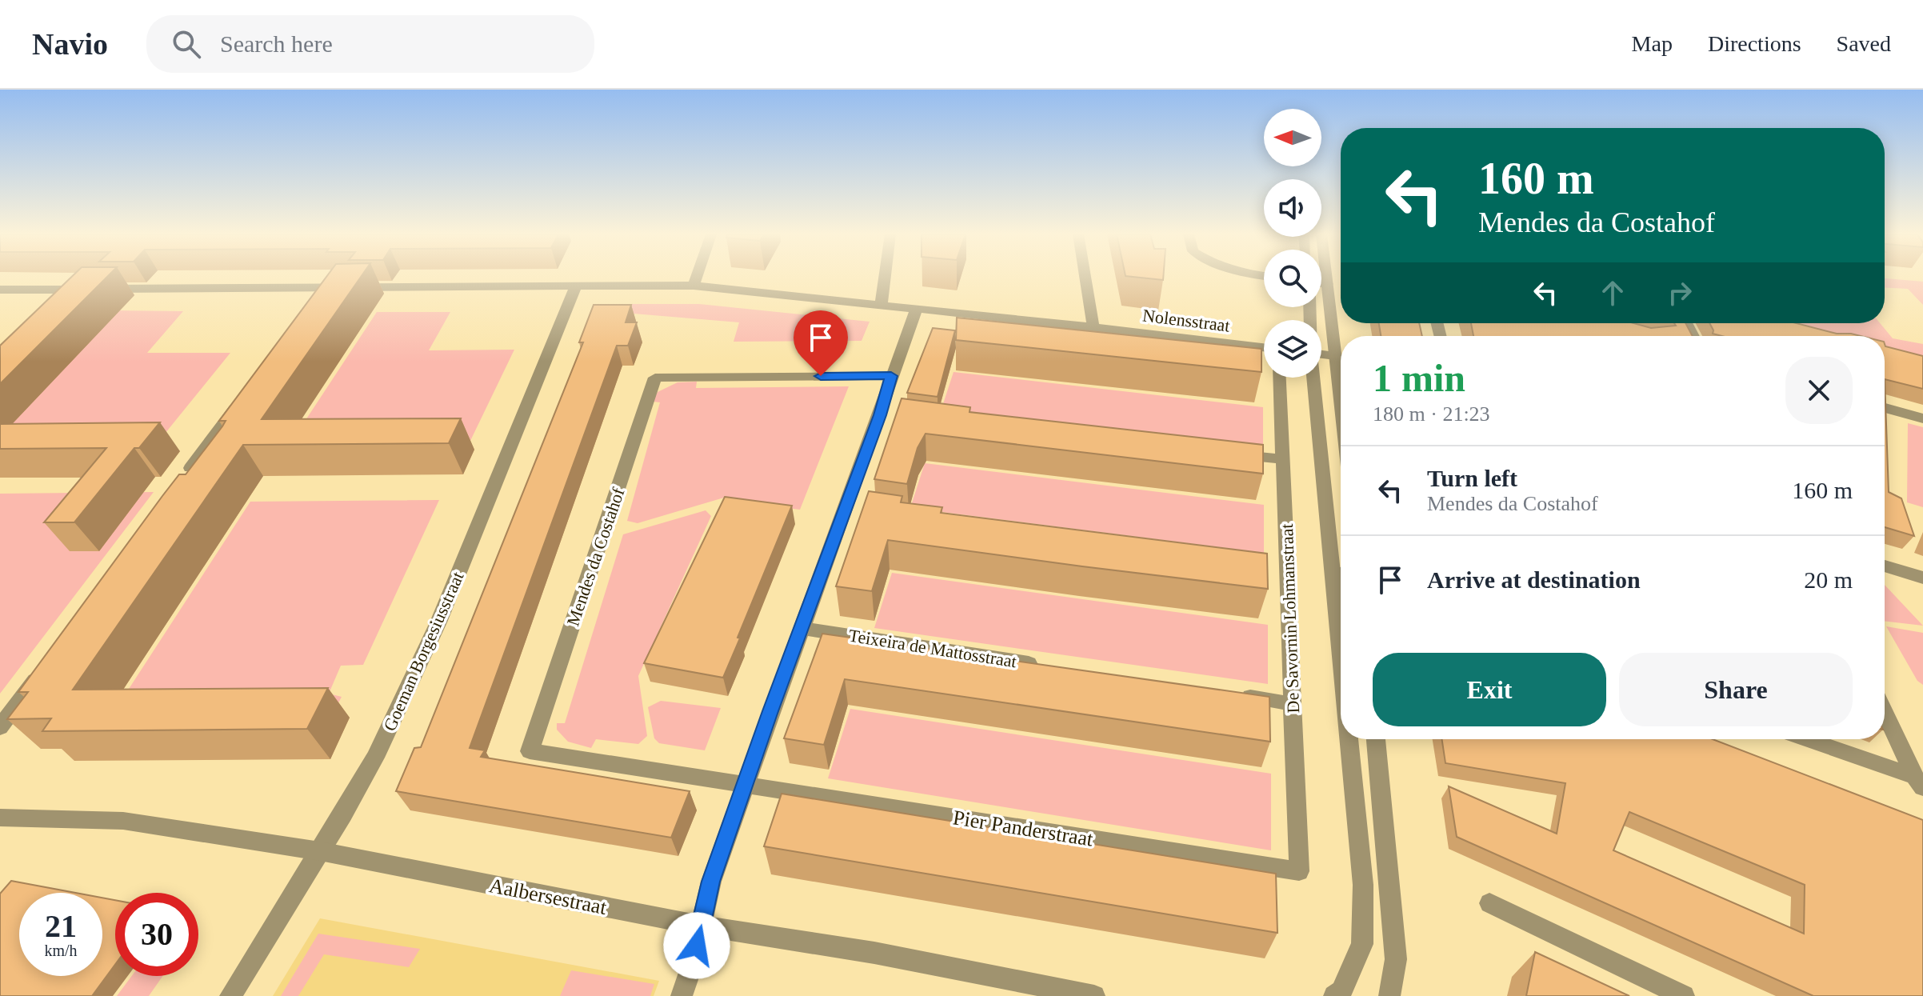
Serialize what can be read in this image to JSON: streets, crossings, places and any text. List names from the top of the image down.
{
  "streets": {
    "street": [
      "Nolensstraat",
      "Mendes da Costahof",
      "De Savornin Lohmanstraat",
      "Teixeira de Mattosstraat",
      "Goeman Borgesiusstraat",
      "Pier Panderstraat",
      "Aalbersestraat"
    ]
  },
  "crossings": [
    ["Nolensstraat", "Goeman Borgesiusstraat"],
    ["Mendes da Costahof", "Pier Panderstraat"],
    ["De Savornin Lohmanstraat", "Pier Panderstraat"],
    ["Goeman Borgesiusstraat", "Aalbersestraat"]
  ],
  "north": "left",
  "page": {
    "header": "Navio",
    "search": "Search here",
    "nav": ["Map", "Directions", "Saved"],
    "turn": ["160 m", "Mendes da Costahof"],
    "heading": ["1 min", "180 m · 21:23"],
    "list": [
      {
        "name": "Turn left",
        "note": "Mendes da Costahof",
        "value": "160 m"
      },
      {
        "name": "Arrive at destination",
        "value": "20 m"
      }
    ],
    "buttons": ["Exit", "Share"],
    "speed": "21 km/h",
    "limit": "30"
  }
}
